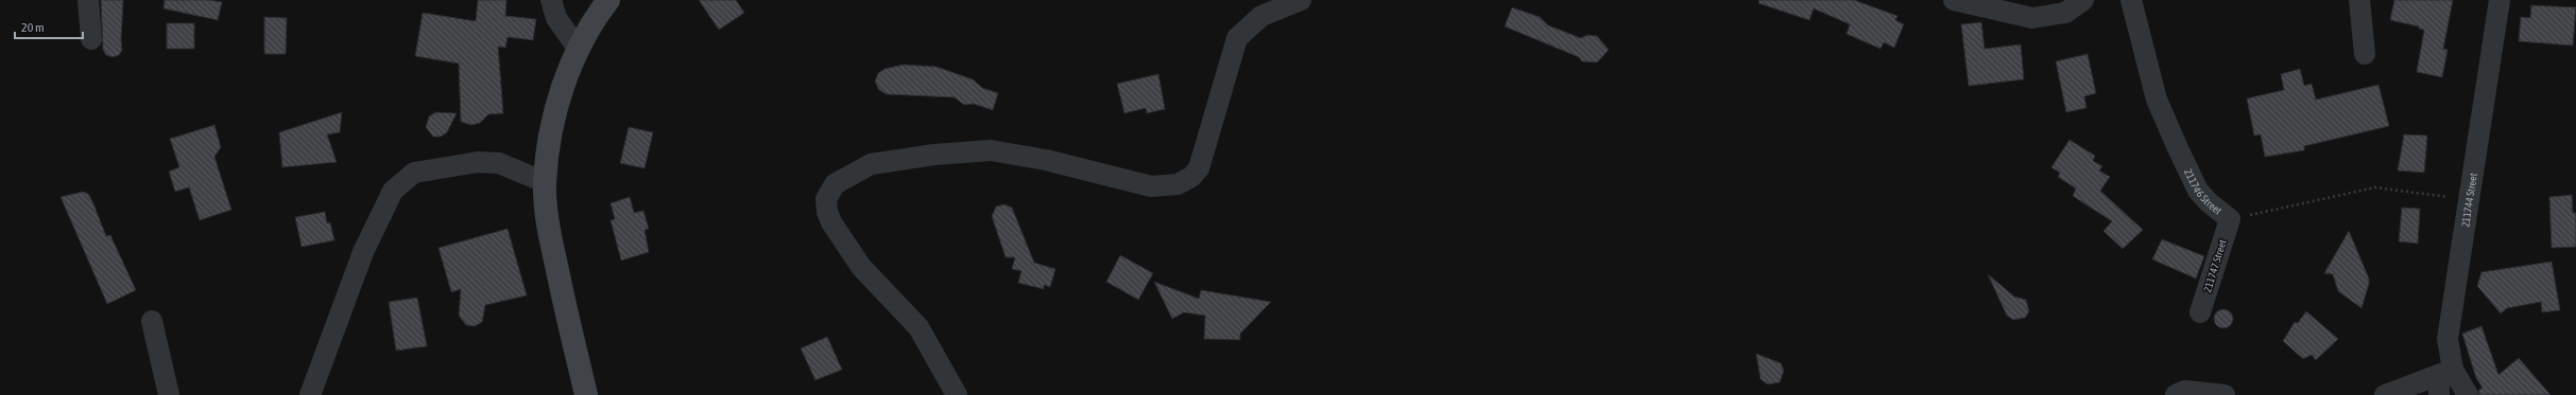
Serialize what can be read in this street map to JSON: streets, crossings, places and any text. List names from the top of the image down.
{
  "streets": {
    "street": ["211746 Street", "211744 Street", "211747 Street"]
  },
  "crossings": [
    ["211746 Street", "211744 Street"],
    ["211746 Street", "211747 Street"]
  ],
  "scale_bar": "20 m"
}
